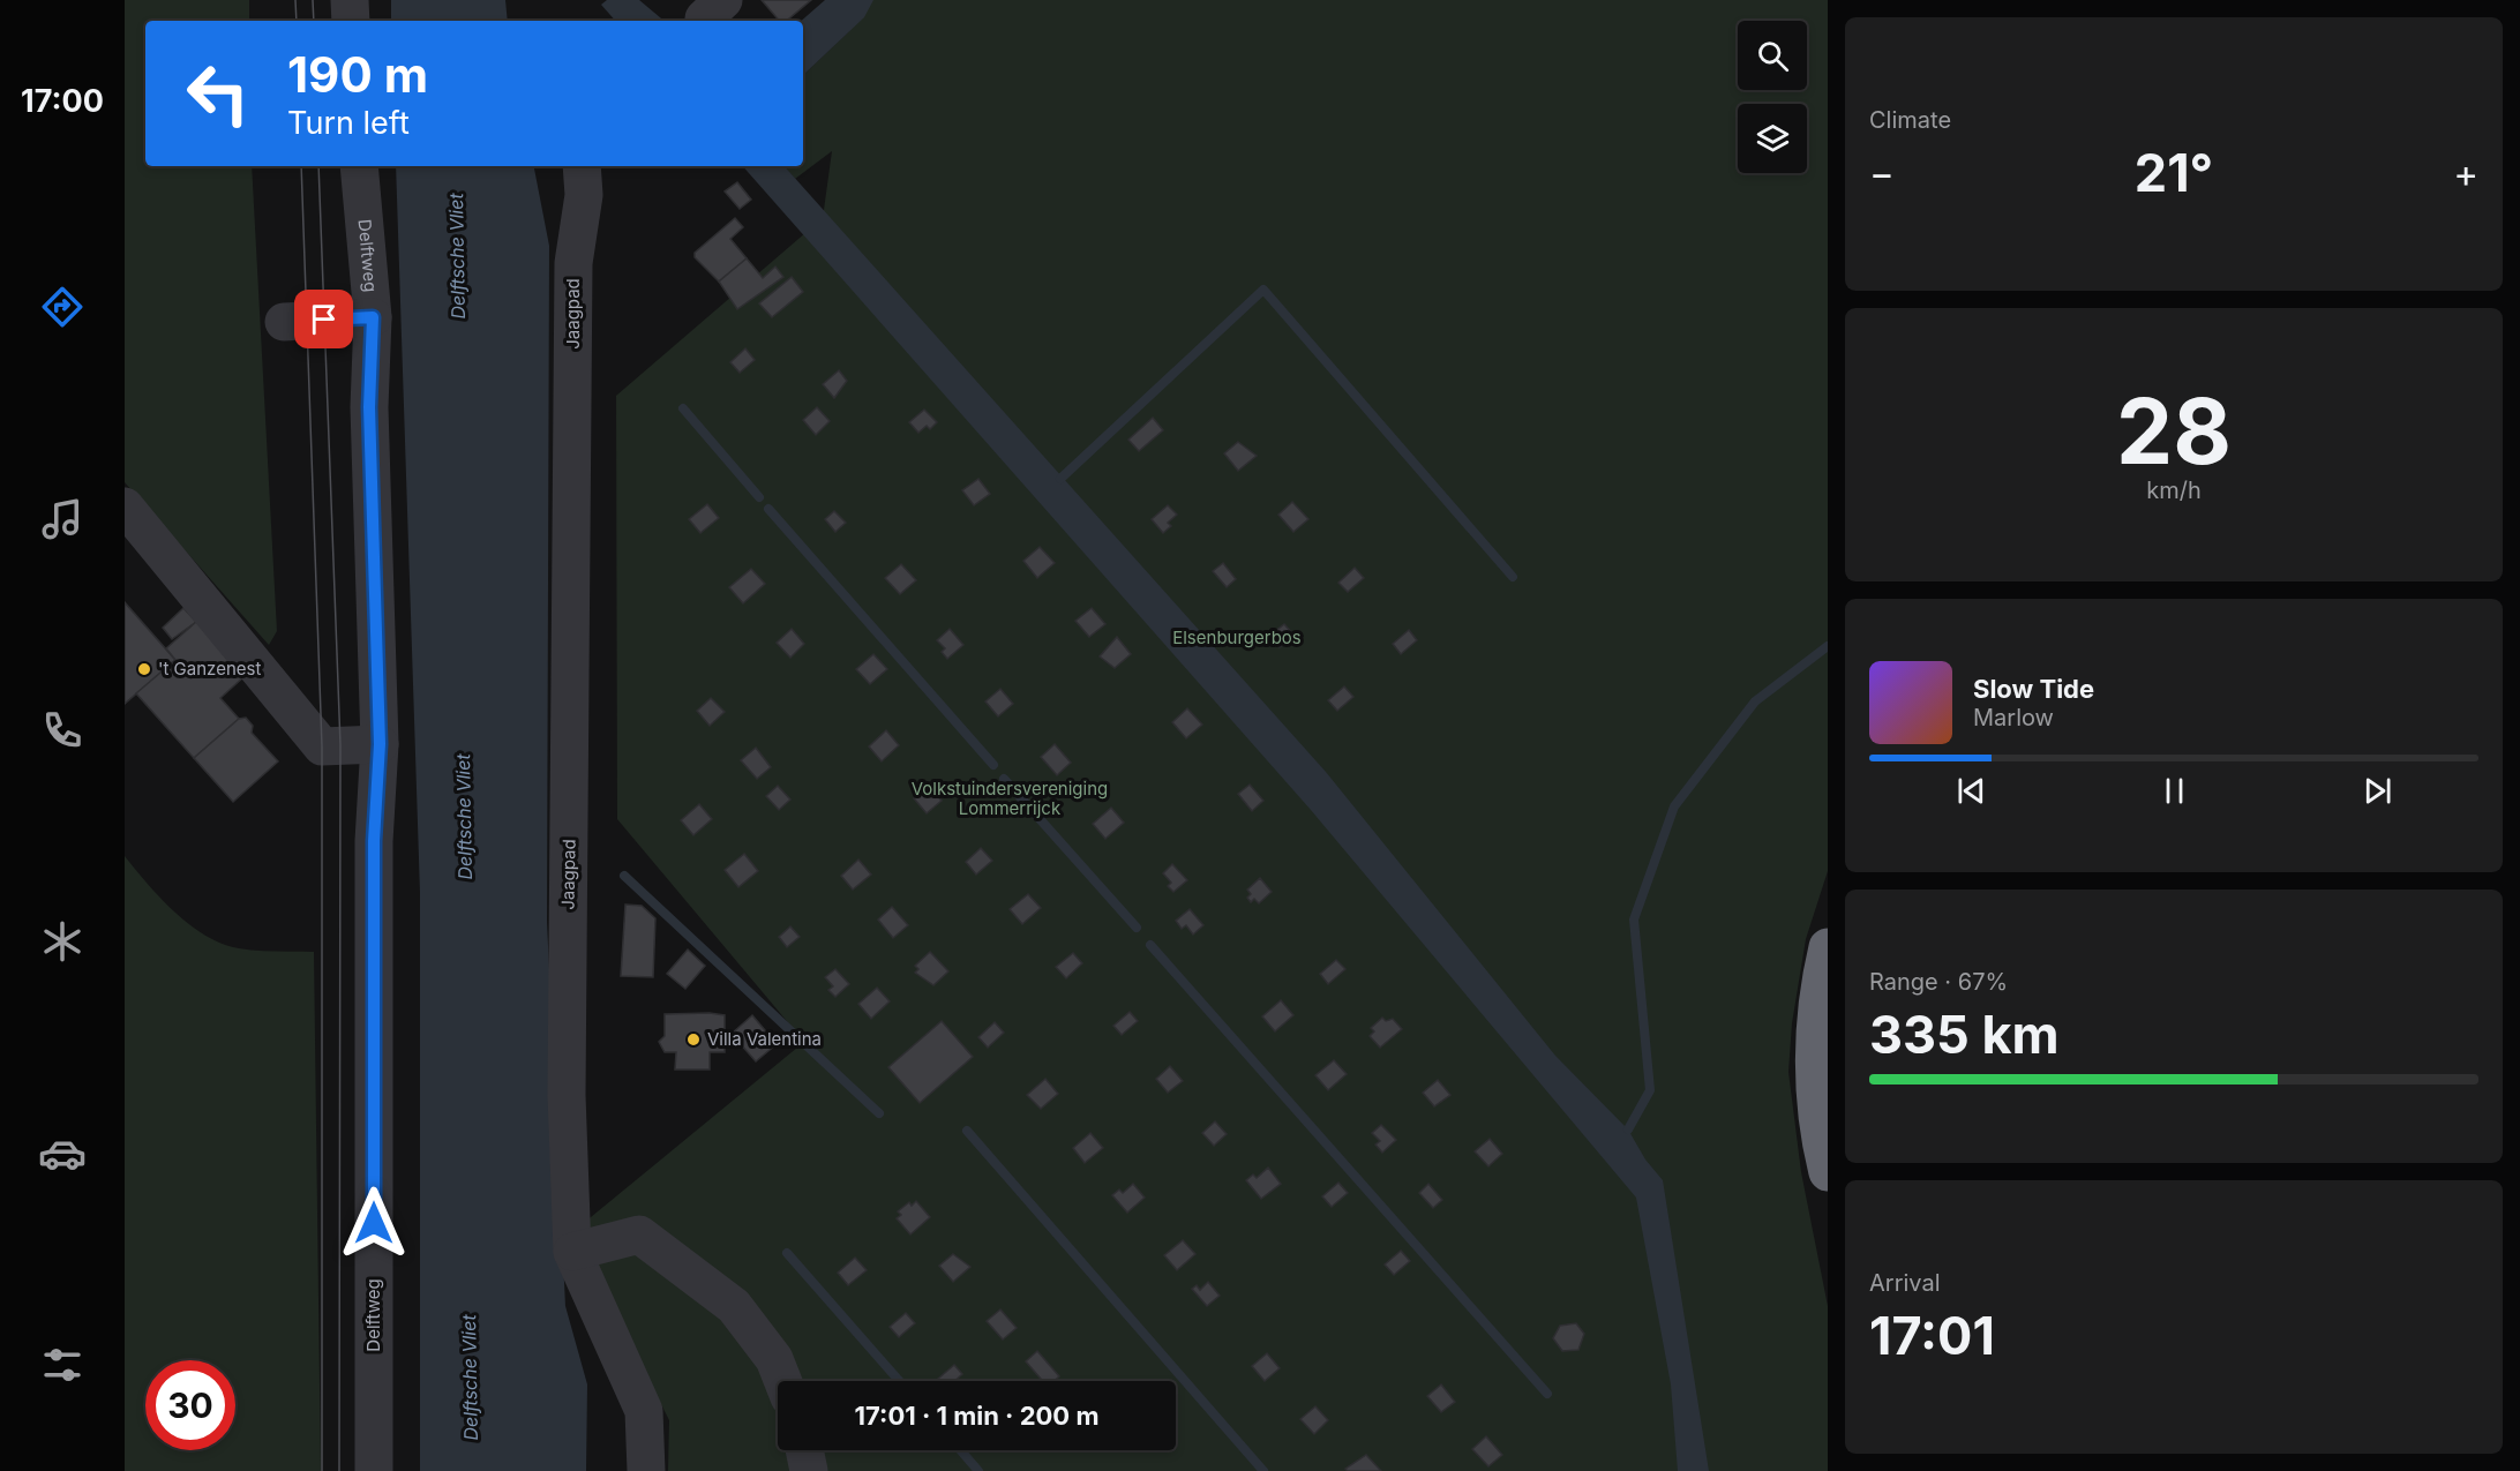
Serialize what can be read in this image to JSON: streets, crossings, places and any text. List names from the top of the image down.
{
  "streets": {
    "street": ["Delftweg", "Jaagpad"]
  },
  "water": ["Delftsche Vliet"],
  "parks": ["Elsenburgerbos", "Volkstuindersvereniging Lommerrijck"],
  "places": ["'t Ganzenest", "Villa Valentina"],
  "page": {
    "tabs": "17:00",
    "tile": [
      "Climate",
      ["28", "km/h"],
      ["Range · 67%", "335 km"],
      ["Arrival", "17:01"]
    ],
    "turn": ["190 m", "Turn left"],
    "heat": ["−", "21°", "+"],
    "song": ["Slow Tide", "Marlow"],
    "limit": "30",
    "trip": "17:01 · 1 min · 200 m"
  }
}
